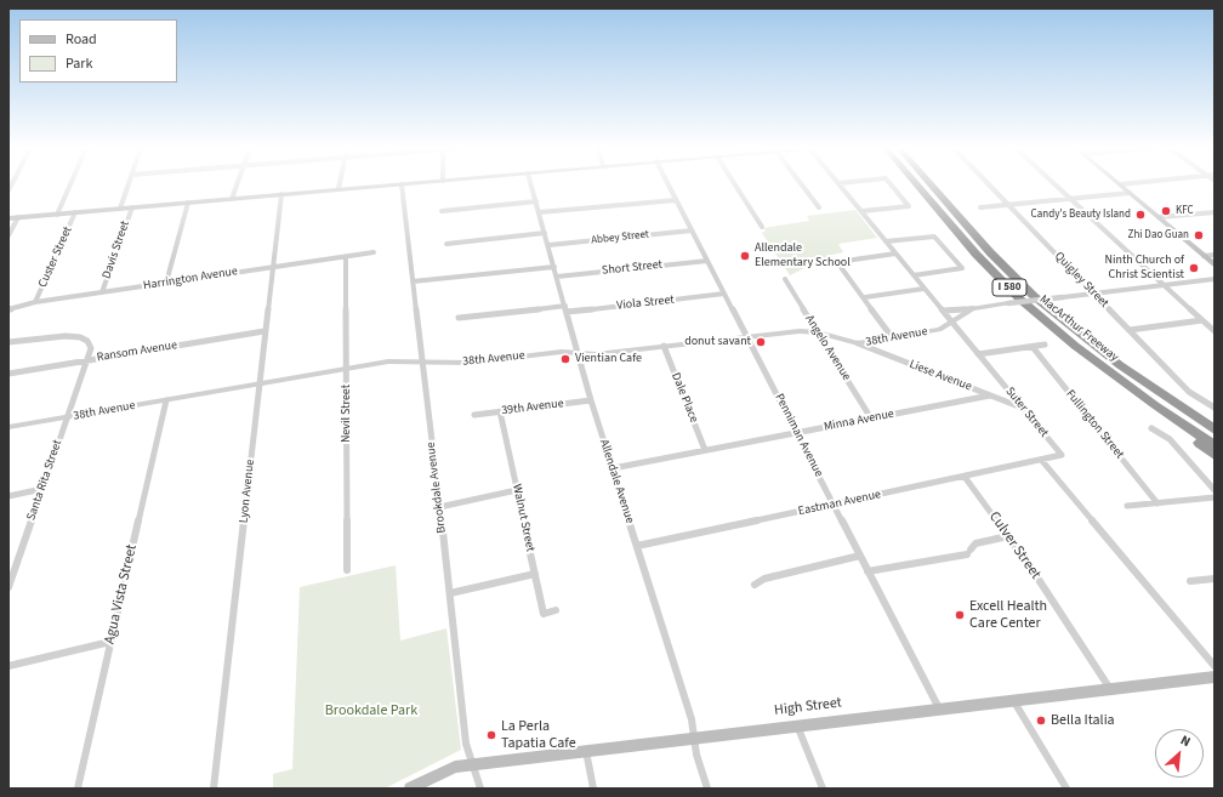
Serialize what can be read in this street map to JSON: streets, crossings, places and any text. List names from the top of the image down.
{
  "streets": {
    "highway": ["I 580", "MacArthur Freeway"],
    "main road": ["High Street"],
    "street": [
      "Abbey Street",
      "Davis Street",
      "Custer Street",
      "Short Street",
      "Harrington Avenue",
      "Quigley Street",
      "Viola Street",
      "38th Avenue",
      "Angelo Avenue",
      "Ransom Avenue",
      "Liese Avenue",
      "Dale Place",
      "39th Avenue",
      "Suter Street",
      "Nevil Street",
      "Minna Avenue",
      "Fullington Street",
      "Penniman Avenue",
      "Santa Rita Street",
      "Allendale Avenue",
      "Brookdale Avenue",
      "Lyon Avenue",
      "Eastman Avenue",
      "Walnut Street",
      "Culver Street",
      "Agua Vista Street"
    ]
  },
  "crossings": [
    ["Abbey Street", "Penniman Avenue"],
    ["Abbey Street", "Allendale Avenue"],
    ["Davis Street", "Harrington Avenue"],
    ["Custer Street", "Harrington Avenue"],
    ["Short Street", "Penniman Avenue"],
    ["Short Street", "Allendale Avenue"],
    ["Harrington Avenue", "Nevil Street"],
    ["Harrington Avenue", "Lyon Avenue"],
    ["Quigley Street", "38th Avenue"],
    ["Viola Street", "Penniman Avenue"],
    ["Viola Street", "Allendale Avenue"],
    ["38th Avenue", "Angelo Avenue"],
    ["38th Avenue", "Liese Avenue"],
    ["38th Avenue", "Dale Place"],
    ["38th Avenue", "Suter Street"],
    ["38th Avenue", "Nevil Street"],
    ["38th Avenue", "Penniman Avenue"],
    ["38th Avenue", "Santa Rita Street"],
    ["38th Avenue", "Allendale Avenue"],
    ["38th Avenue", "Brookdale Avenue"],
    ["38th Avenue", "Lyon Avenue"],
    ["38th Avenue", "Agua Vista Street"],
    ["Angelo Avenue", "Minna Avenue"],
    ["Ransom Avenue", "Santa Rita Street"],
    ["Ransom Avenue", "Lyon Avenue"],
    ["Liese Avenue", "Suter Street"],
    ["Liese Avenue", "Minna Avenue"],
    ["Dale Place", "Minna Avenue"],
    ["39th Avenue", "Allendale Avenue"],
    ["39th Avenue", "Walnut Street"],
    ["Suter Street", "Eastman Avenue"],
    ["Minna Avenue", "Penniman Avenue"],
    ["Minna Avenue", "Allendale Avenue"],
    ["Penniman Avenue", "Eastman Avenue"],
    ["Penniman Avenue", "High Street"],
    ["Allendale Avenue", "Eastman Avenue"],
    ["Allendale Avenue", "High Street"],
    ["Brookdale Avenue", "High Street"],
    ["Eastman Avenue", "Culver Street"],
    ["Culver Street", "High Street"]
  ],
  "parks": ["Brookdale Park"],
  "places": [
    "KFC",
    "Candy's Beauty Island",
    "Zhi Dao Guan",
    "Allendale Elementary School",
    "Ninth Church of Christ Scientist",
    "donut savant",
    "Vientian Cafe",
    "Excell Health Care Center",
    "Bella Italia",
    "La Perla Tapatia Cafe"
  ],
  "legend": ["Road", "Park"],
  "north": "top right"
}
